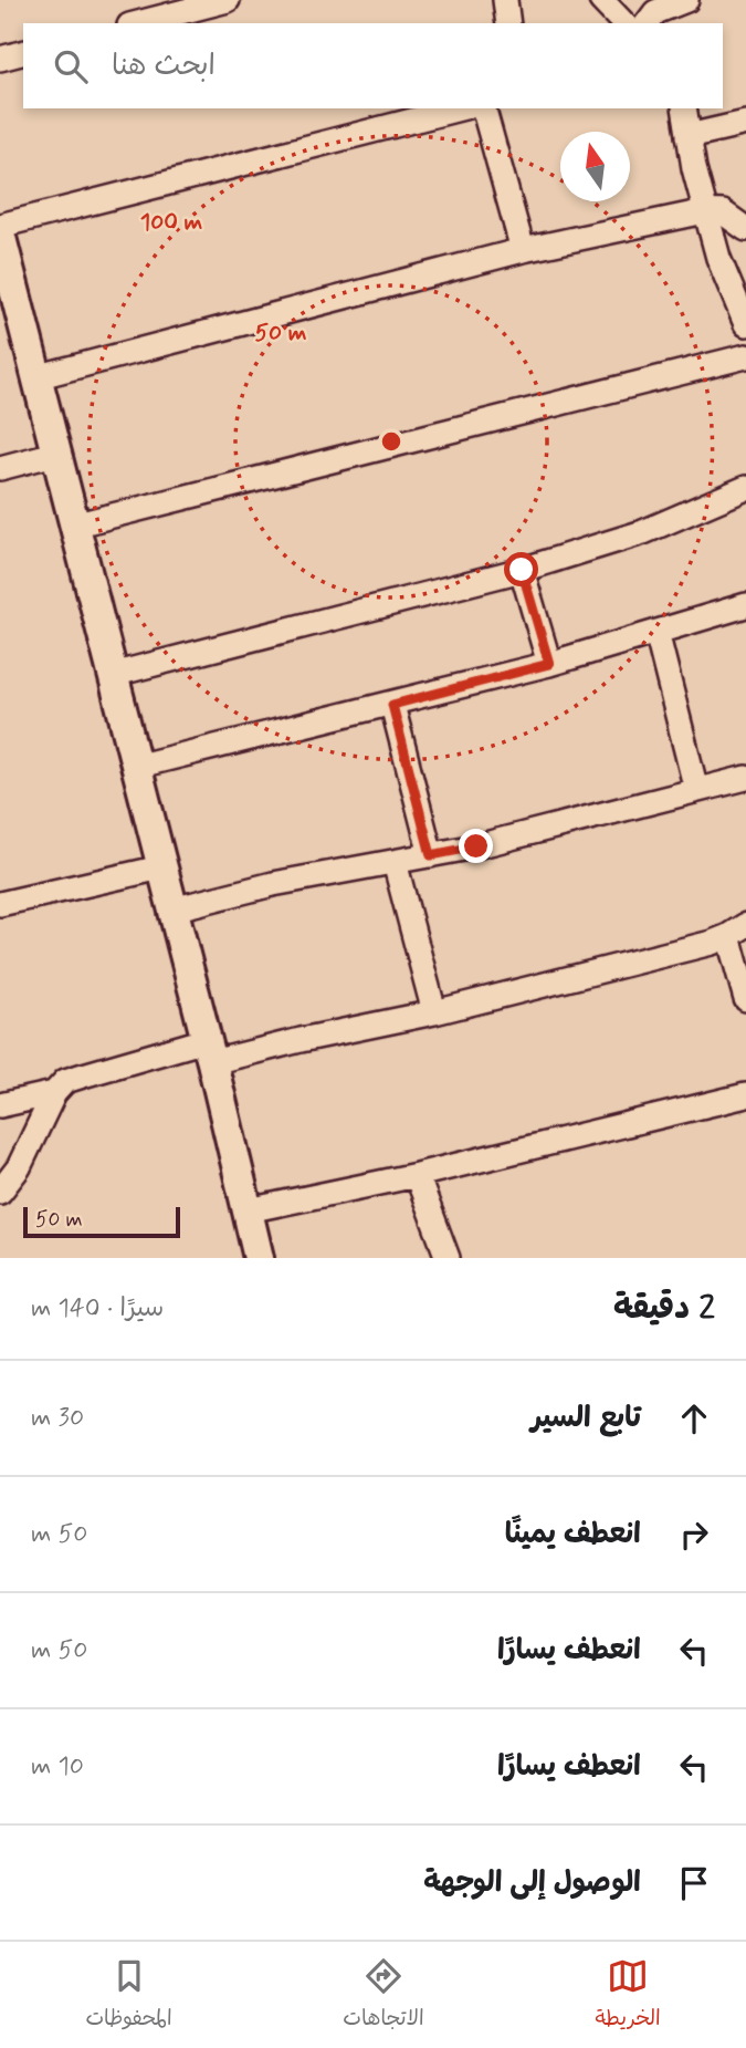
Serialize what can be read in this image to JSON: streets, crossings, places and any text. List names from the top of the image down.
{
  "scale_bar": "50 m",
  "north": "top",
  "page": {
    "search": "ابحث هنا",
    "scale": "50 m",
    "heading": ["2 دقيقة", "سيرًا · 140 m"],
    "list": [
      ["تابع السير", "30 m"],
      ["انعطف يمينًا", "50 m"],
      ["انعطف يسارًا", "50 m"],
      ["انعطف يسارًا", "10 m"],
      "الوصول إلى الوجهة"
    ],
    "nav": ["الخريطة", "الاتجاهات", "المحفوظات"]
  },
  "rings": ["100 m", "50 m"]
}
